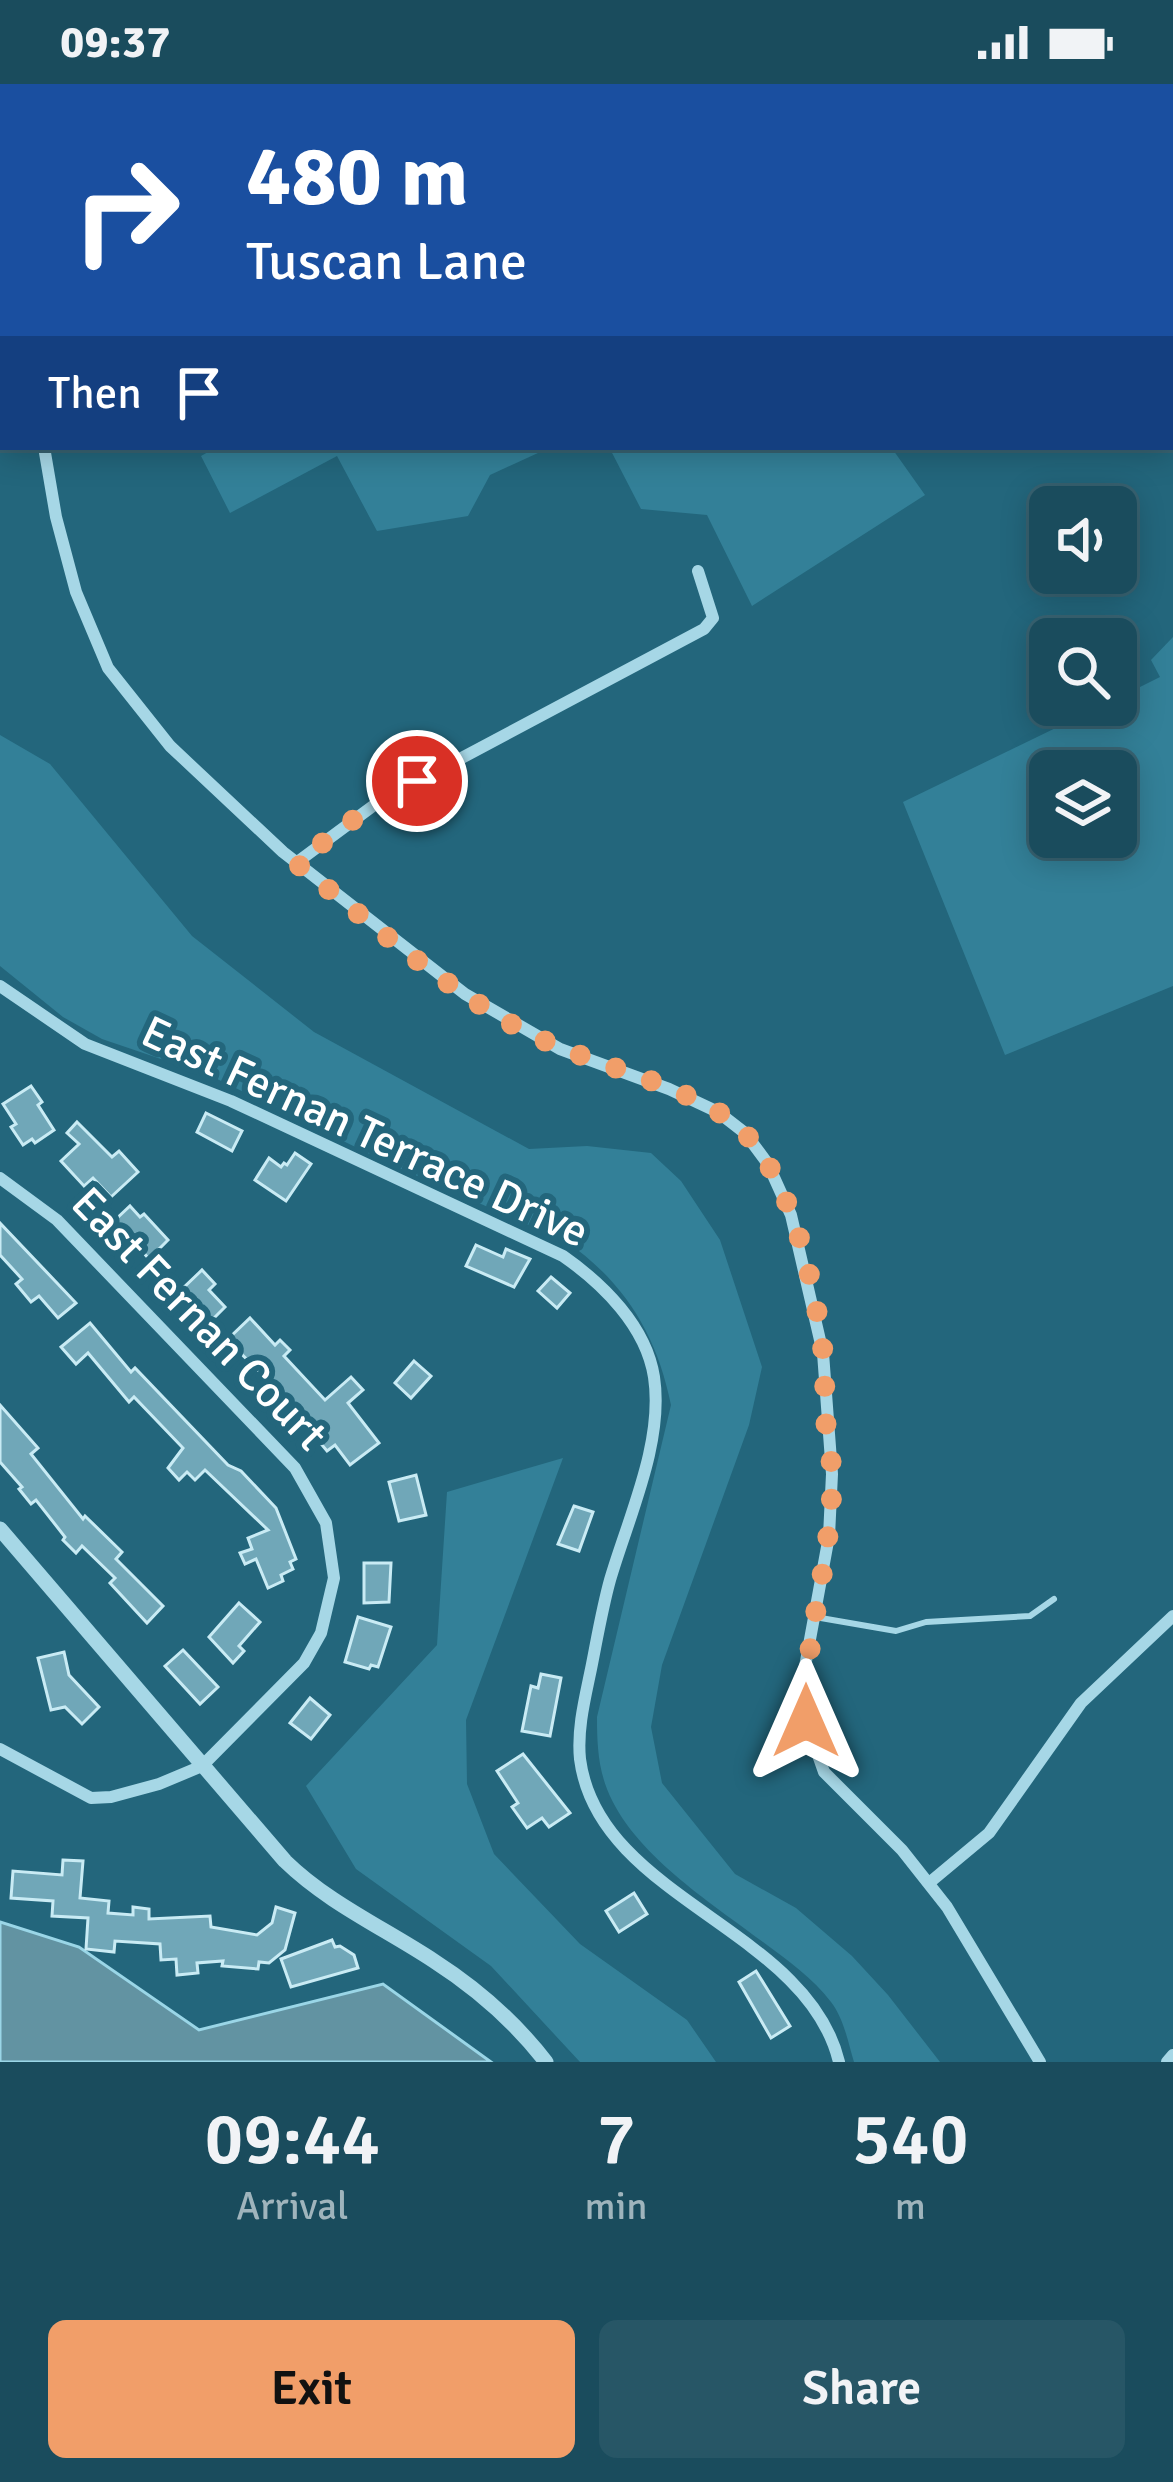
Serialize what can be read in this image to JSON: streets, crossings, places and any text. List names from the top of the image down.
{
  "streets": {
    "street": ["East Fernan Terrace Drive", "East Fernan Court"]
  },
  "page": {
    "status": "09:37",
    "turn": ["480 m", "Tuscan Lane"],
    "then": "Then",
    "eta": [
      "09:44",
      "Arrival",
      "7",
      "min",
      "540",
      "m"
    ],
    "buttons": ["Exit", "Share"]
  }
}
